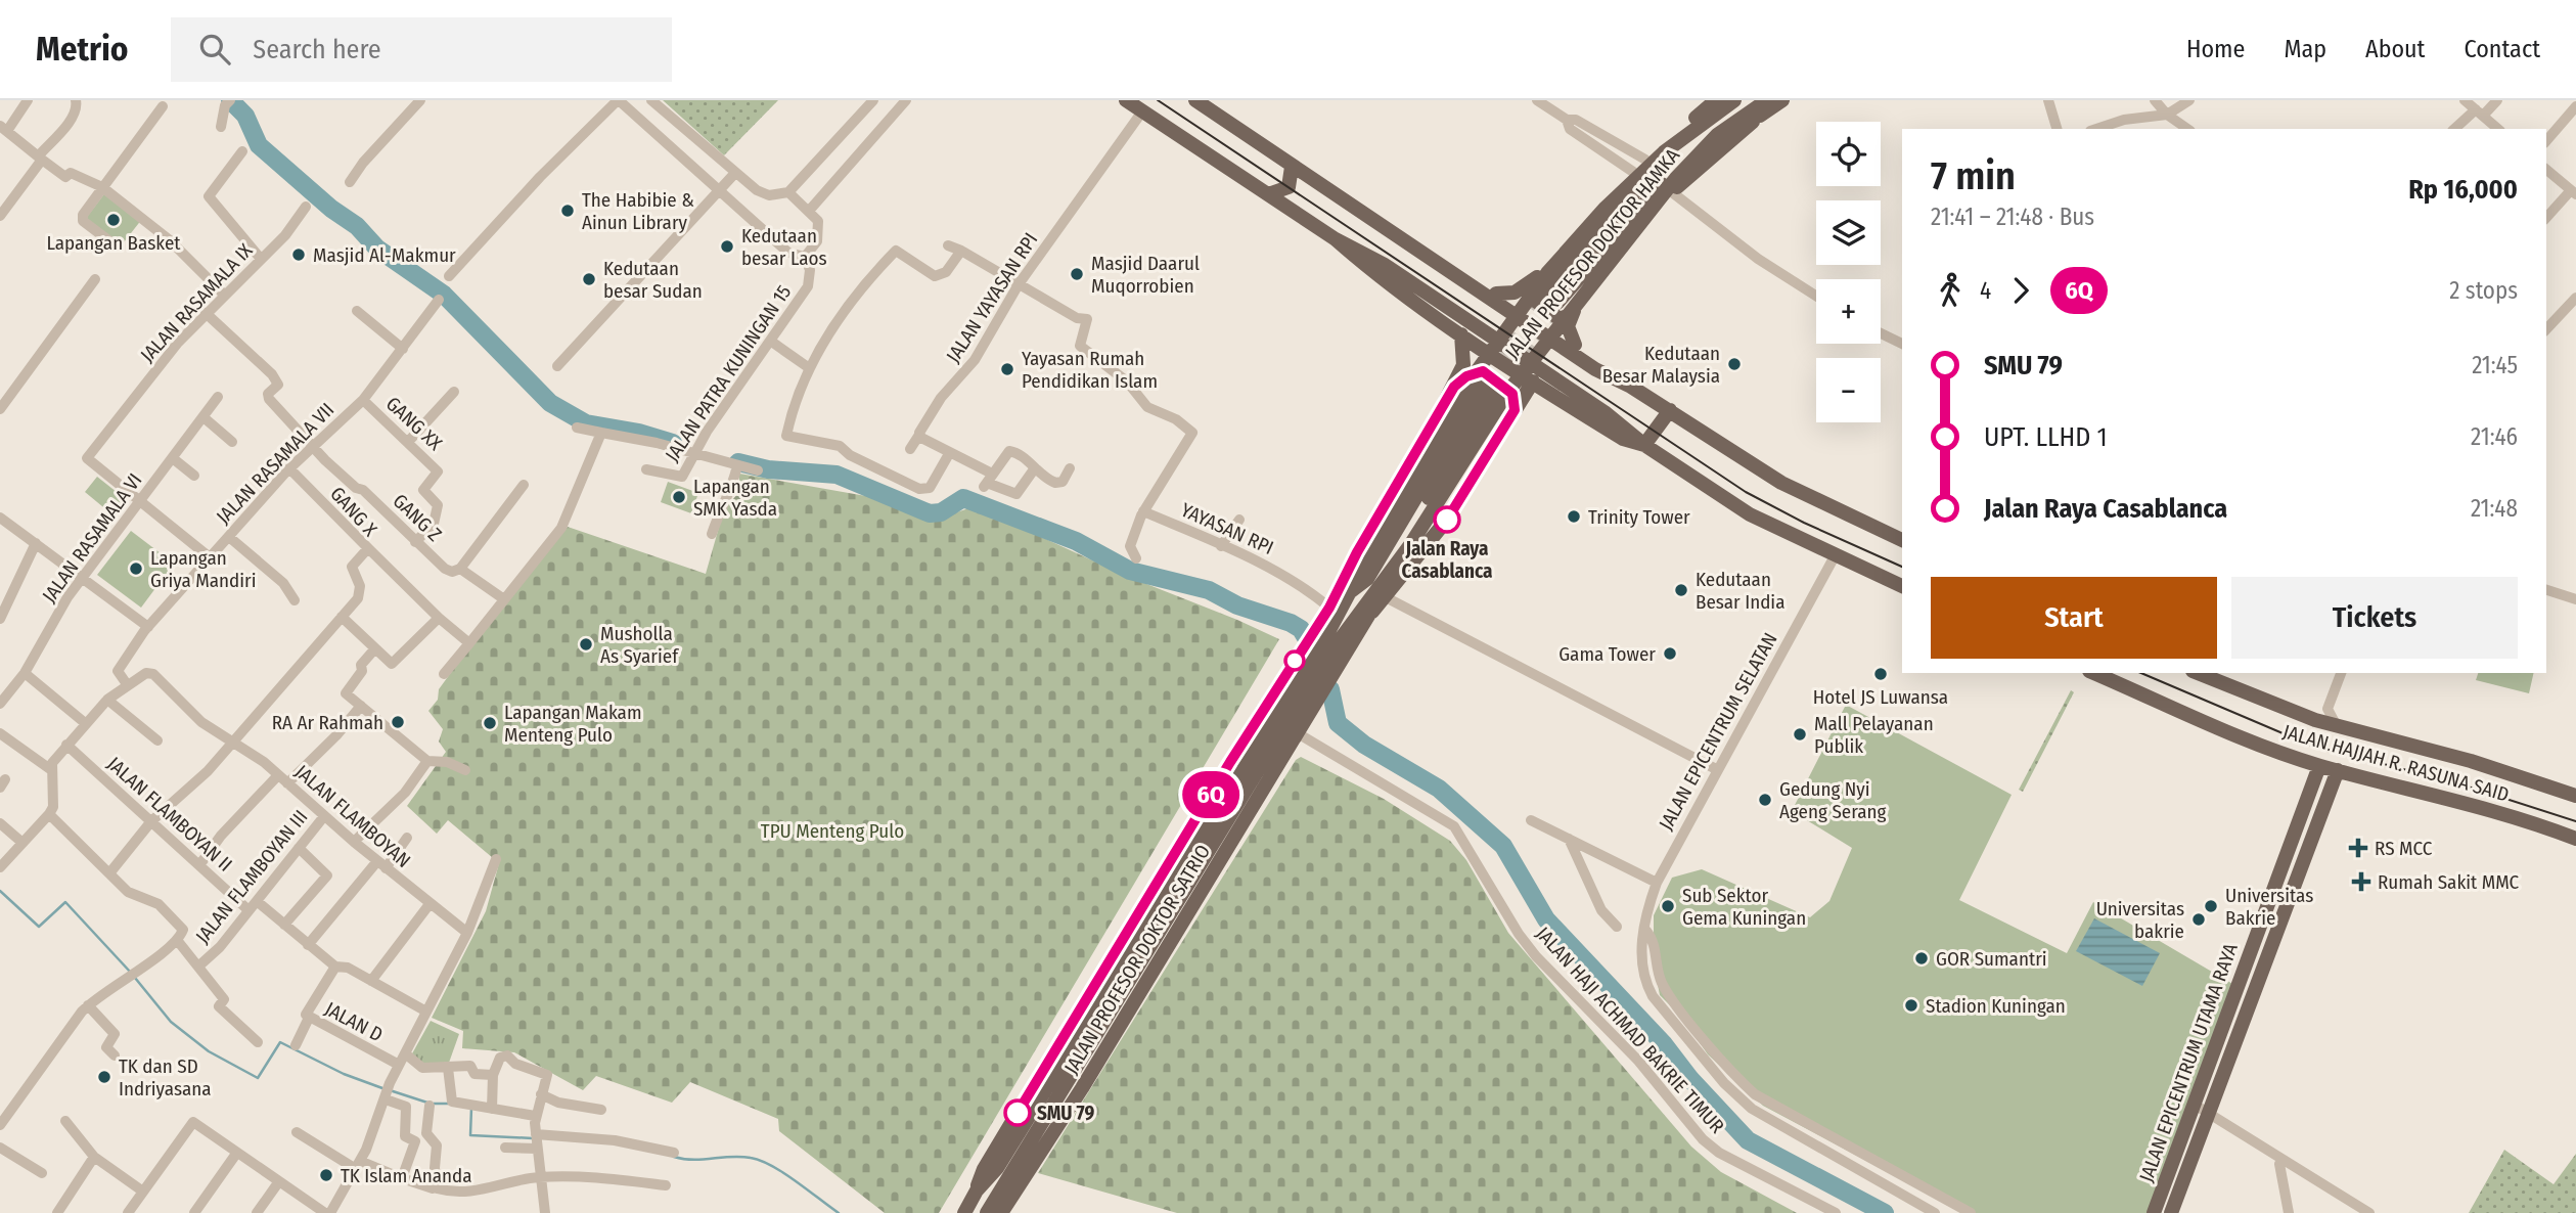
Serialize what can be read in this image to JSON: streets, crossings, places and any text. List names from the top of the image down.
{
  "streets": {
    "main road": [
      "JALAN PROFESOR DOKTOR HAMKA",
      "JALAN HAJJAH R. RASUNA SAID",
      "JALAN PROFESOR DOKTOR SATRIO",
      "JALAN EPICENTRUM UTAMA RAYA"
    ],
    "street": [
      "JALAN YAYASAN RPI",
      "JALAN RASAMALA IX",
      "JALAN PATRA KUNINGAN 15",
      "GANG XX",
      "JALAN RASAMALA VII",
      "GANG X",
      "GANG Z",
      "YAYASAN RPI",
      "JALAN RASAMALA VI",
      "JALAN EPICENTRUM SELATAN",
      "JALAN FLAMBOYAN II",
      "JALAN FLAMBOYAN",
      "JALAN FLAMBOYAN III",
      "JALAN D",
      "JALAN HAJI ACHMAD BAKRIE TIMUR"
    ]
  },
  "crossings": [
    ["JALAN PROFESOR DOKTOR HAMKA", "JALAN PROFESOR DOKTOR SATRIO"],
    ["JALAN RASAMALA IX", "JALAN RASAMALA VI"],
    ["GANG XX", "JALAN RASAMALA VII"],
    ["GANG XX", "GANG Z"],
    ["JALAN RASAMALA VII", "GANG X"],
    ["JALAN RASAMALA VII", "GANG Z"],
    ["JALAN RASAMALA VII", "JALAN FLAMBOYAN"],
    ["YAYASAN RPI", "JALAN PROFESOR DOKTOR SATRIO"],
    ["JALAN HAJJAH R. RASUNA SAID", "JALAN EPICENTRUM UTAMA RAYA"],
    ["JALAN FLAMBOYAN II", "JALAN FLAMBOYAN"],
    ["JALAN FLAMBOYAN II", "JALAN FLAMBOYAN III"],
    ["JALAN FLAMBOYAN II", "JALAN D"],
    ["JALAN FLAMBOYAN", "JALAN FLAMBOYAN III"],
    ["JALAN PROFESOR DOKTOR SATRIO", "JALAN HAJI ACHMAD BAKRIE TIMUR"]
  ],
  "parks": ["TPU Menteng Pulo"],
  "places": {
    "other": [
      "The Habibie & Ainun Library",
      "Lapangan Basket",
      "Kedutaan besar Laos",
      "Masjid Al-Makmur",
      "Masjid Daarul Muqorrobien",
      "Kedutaan besar Sudan",
      "Kedutaan Besar Malaysia",
      "Yayasan Rumah Pendidikan Islam",
      "Lapangan SMK Yasda",
      "Trinity Tower",
      "Jalan Raya Casablanca",
      "Lapangan Griya Mandiri",
      "Kedutaan Besar India",
      "Musholla As Syarief",
      "Gama Tower",
      "Hotel JS Luwansa",
      "RA Ar Rahmah",
      "Lapangan Makam Menteng Pulo",
      "Mall Pelayanan Publik",
      "Gedung Nyi Ageng Serang",
      "Sub Sektor Gema Kuningan",
      "Universitas Bakrie",
      "Universitas bakrie",
      "GOR Sumantri",
      "Stadion Kuningan",
      "TK dan SD Indriyasana",
      "SMU 79",
      "TK Islam Ananda"
    ],
    "health": ["RS MCC", "Rumah Sakit MMC"]
  },
  "lines": ["bus line 6Q"],
  "page": {
    "header": "Metrio",
    "search": "Search here",
    "nav": [
      "Home",
      "Map",
      "About",
      "Contact"
    ],
    "on_map": "6Q",
    "map_buttons": ["+", "−"],
    "heading": ["7 min", "21:41 – 21:48 · Bus", "Rp 16,000"],
    "legs": ["4", "6Q", "2 stops"],
    "list": [
      {
        "name": "SMU 79",
        "value": "21:45"
      },
      {
        "name": "UPT. LLHD 1",
        "value": "21:46"
      },
      {
        "name": "Jalan Raya Casablanca",
        "value": "21:48"
      }
    ],
    "buttons": ["Start", "Tickets"]
  }
}
